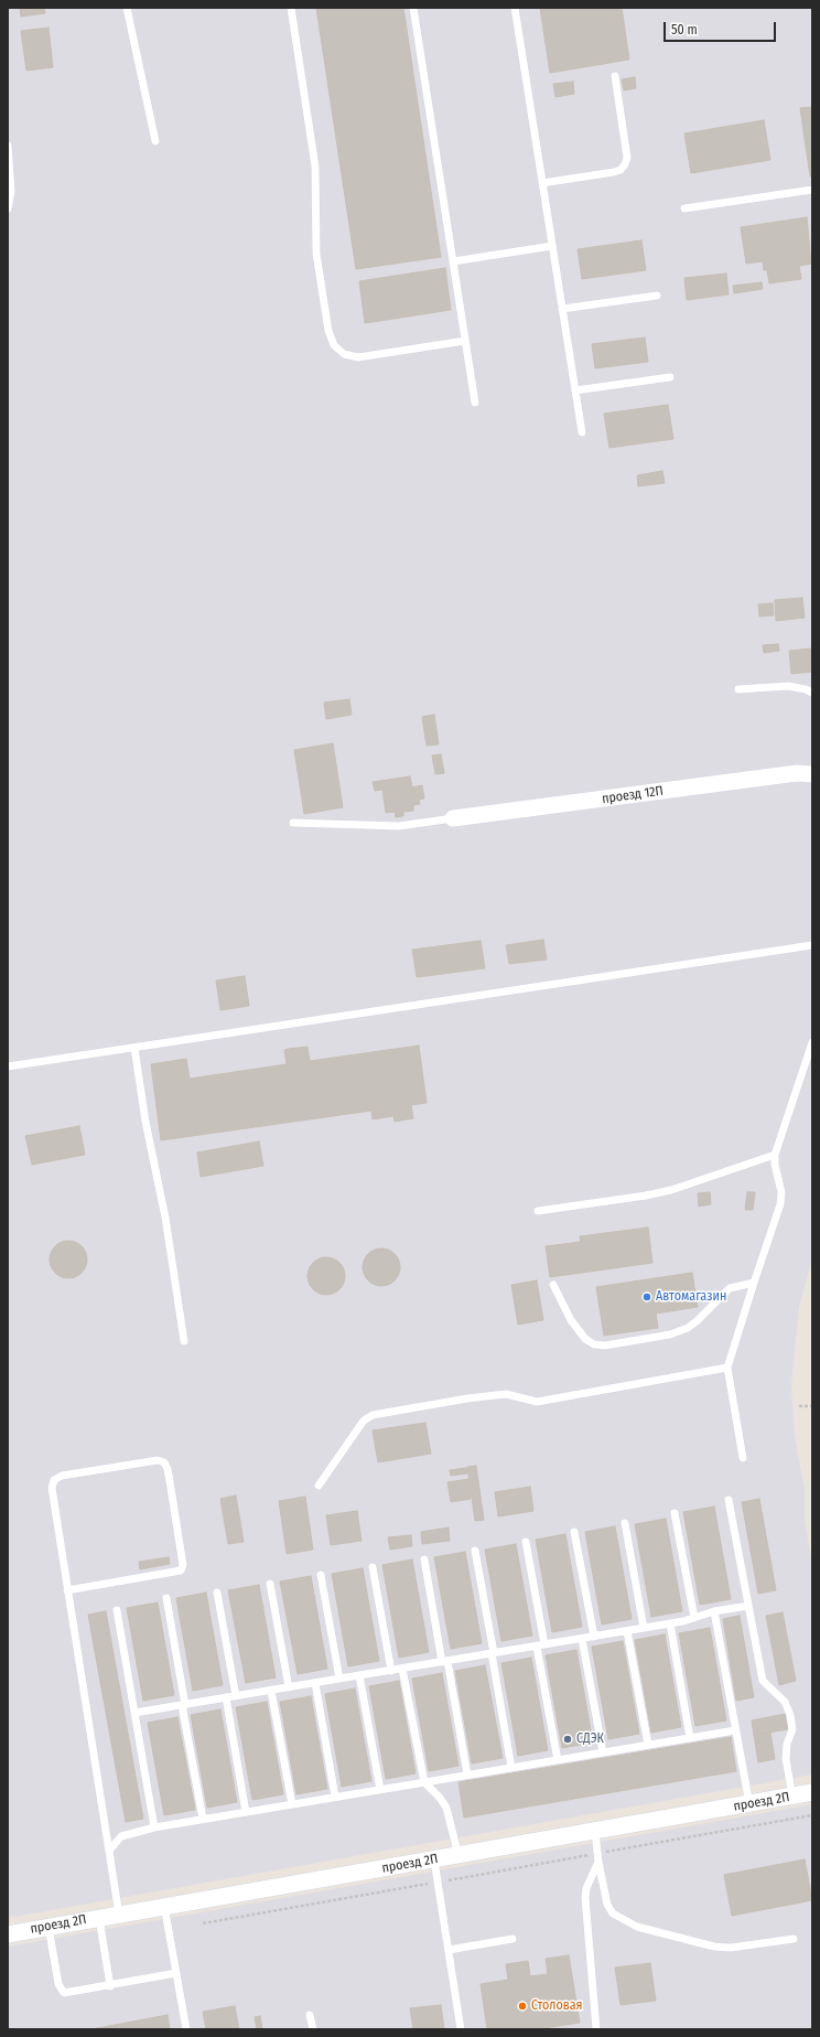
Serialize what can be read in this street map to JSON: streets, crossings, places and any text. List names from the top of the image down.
{
  "streets": {
    "street": ["проезд 12П", "проезд 2П"]
  },
  "places": ["Автомагазин", "СДЭК", "Столовая"],
  "scale_bar": "50 m"
}
